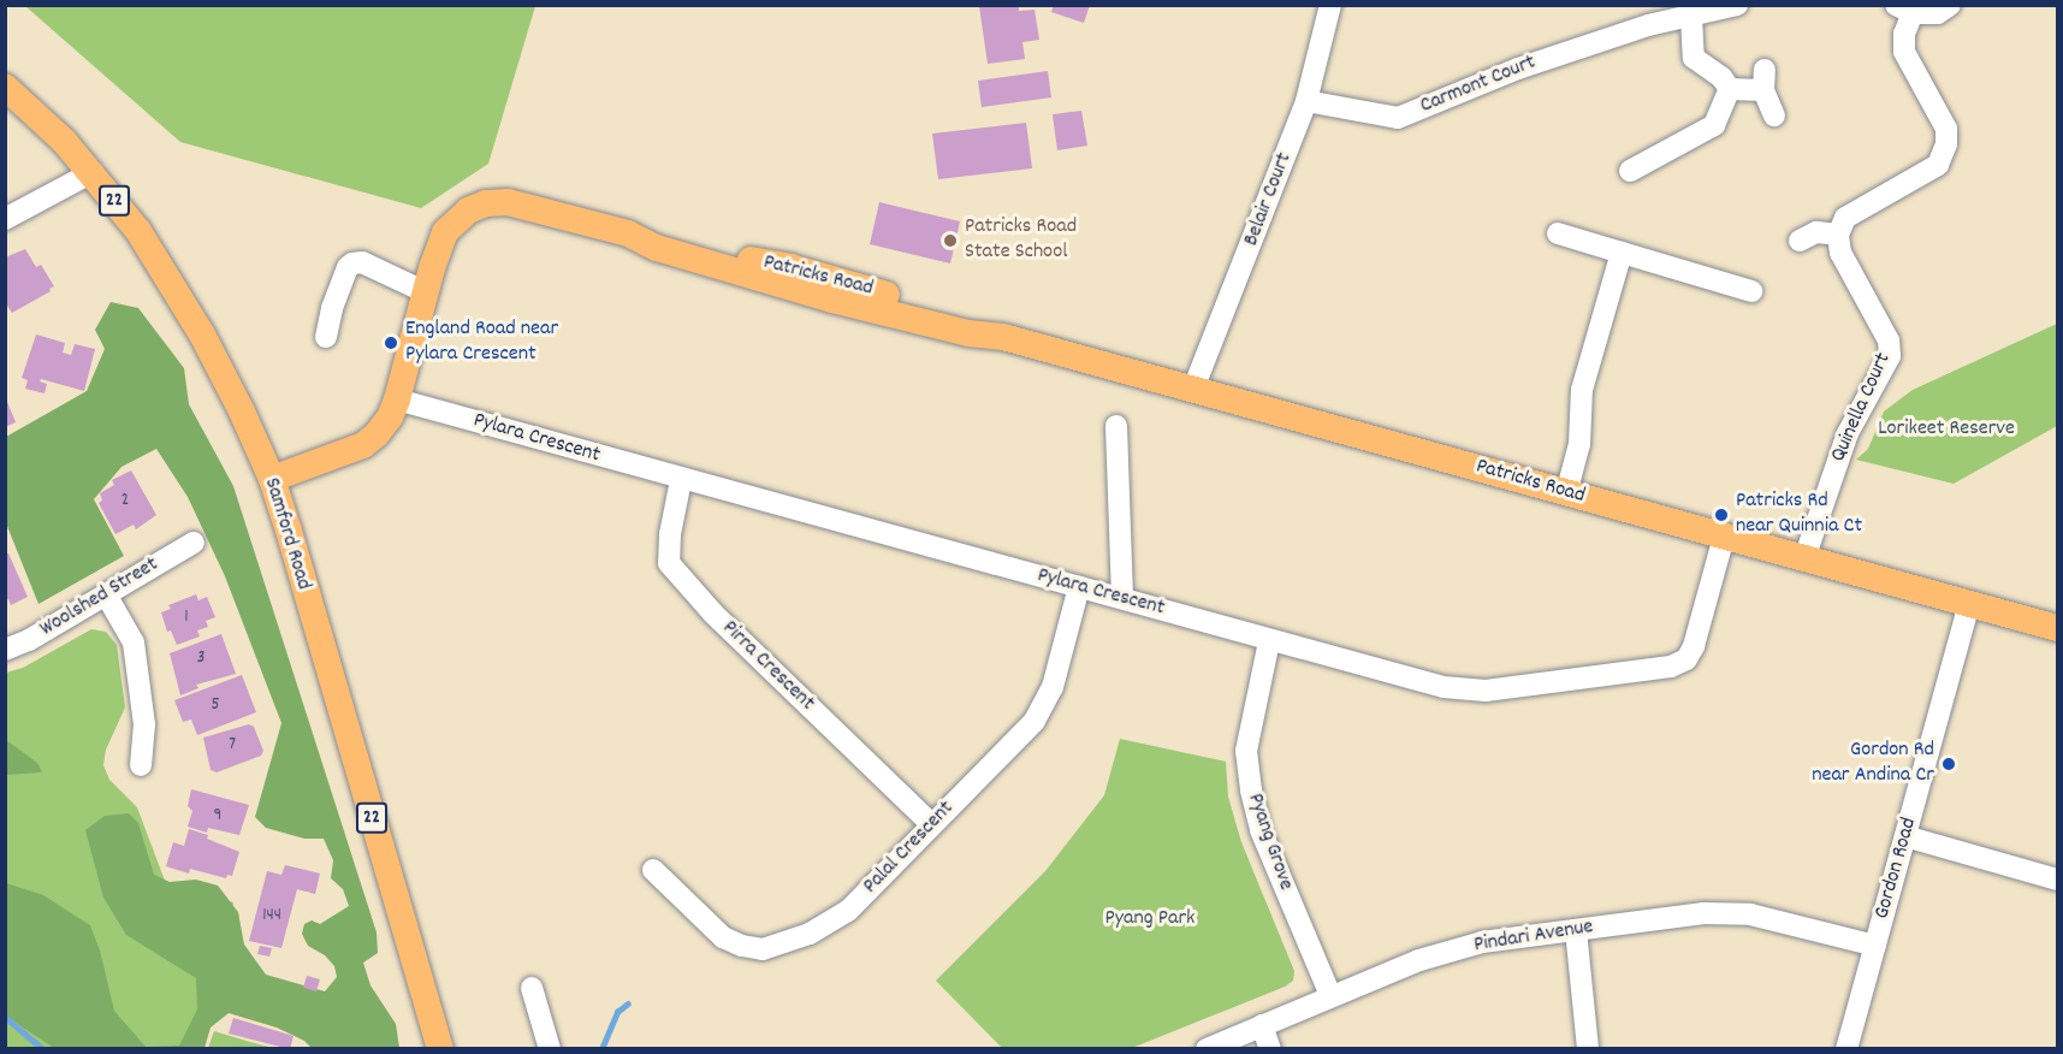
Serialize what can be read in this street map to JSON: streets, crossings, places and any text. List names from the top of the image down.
{
  "streets": {
    "main road": ["22", "Patricks Road", "Samford Road"],
    "street": [
      "Carmont Court",
      "Belair Court",
      "Quinella Court",
      "Pylara Crescent",
      "Woolshed Street",
      "Pirra Crescent",
      "Pyang Grove",
      "Palal Crescent",
      "Gordon Road",
      "Pindari Avenue"
    ]
  },
  "crossings": [
    ["Carmont Court", "Belair Court"],
    ["Belair Court", "Patricks Road"],
    ["Patricks Road", "Quinella Court"],
    ["Patricks Road", "Pylara Crescent"],
    ["Patricks Road", "Gordon Road"],
    ["Pylara Crescent", "Pirra Crescent"],
    ["Pylara Crescent", "Pyang Grove"],
    ["Pylara Crescent", "Palal Crescent"],
    ["Pirra Crescent", "Palal Crescent"],
    ["Pyang Grove", "Pindari Avenue"],
    ["Gordon Road", "Pindari Avenue"]
  ],
  "parks": ["Lorikeet Reserve", "Pyang Park"],
  "places": [
    "Patricks Road State School",
    "England Road near Pylara Crescent",
    "Patricks Rd near Quinnia Ct",
    "Gordon Rd near Andina Cr"
  ],
  "house_numbers": [
    "2",
    "1",
    "3",
    "5",
    "7",
    "9",
    "144"
  ]
}
